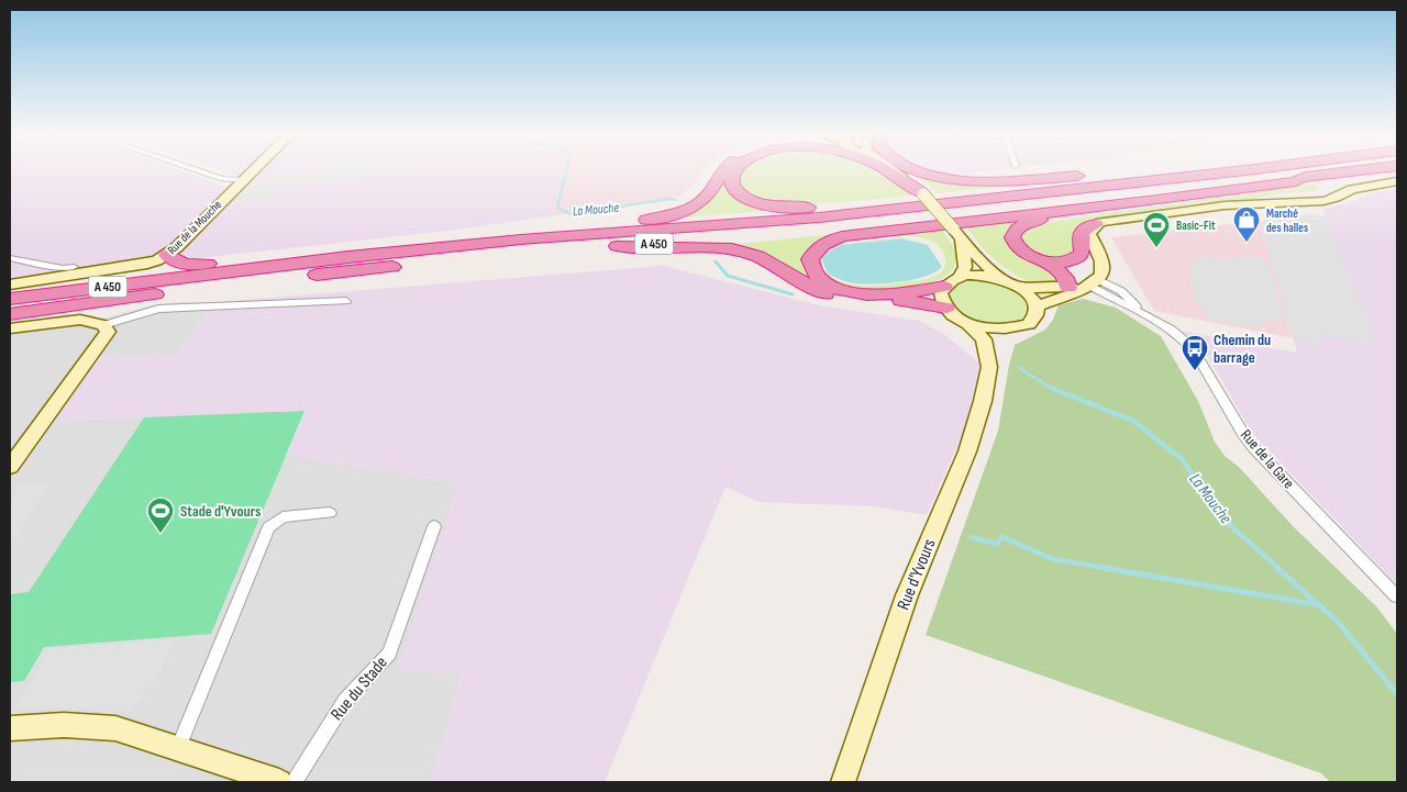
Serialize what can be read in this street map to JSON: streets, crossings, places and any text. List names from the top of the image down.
{
  "streets": {
    "highway": ["A 450"],
    "main road": ["Rue de la Mouche", "Rue d'Yvours"],
    "street": ["Rue de la Gare", "Rue du Stade"]
  },
  "water": ["La Mouche"],
  "places": {
    "shop": ["Marché des halles"],
    "sports": ["Basic-Fit", "Stade d'Yvours"],
    "bus stop": ["Chemin du barrage"]
  }
}
